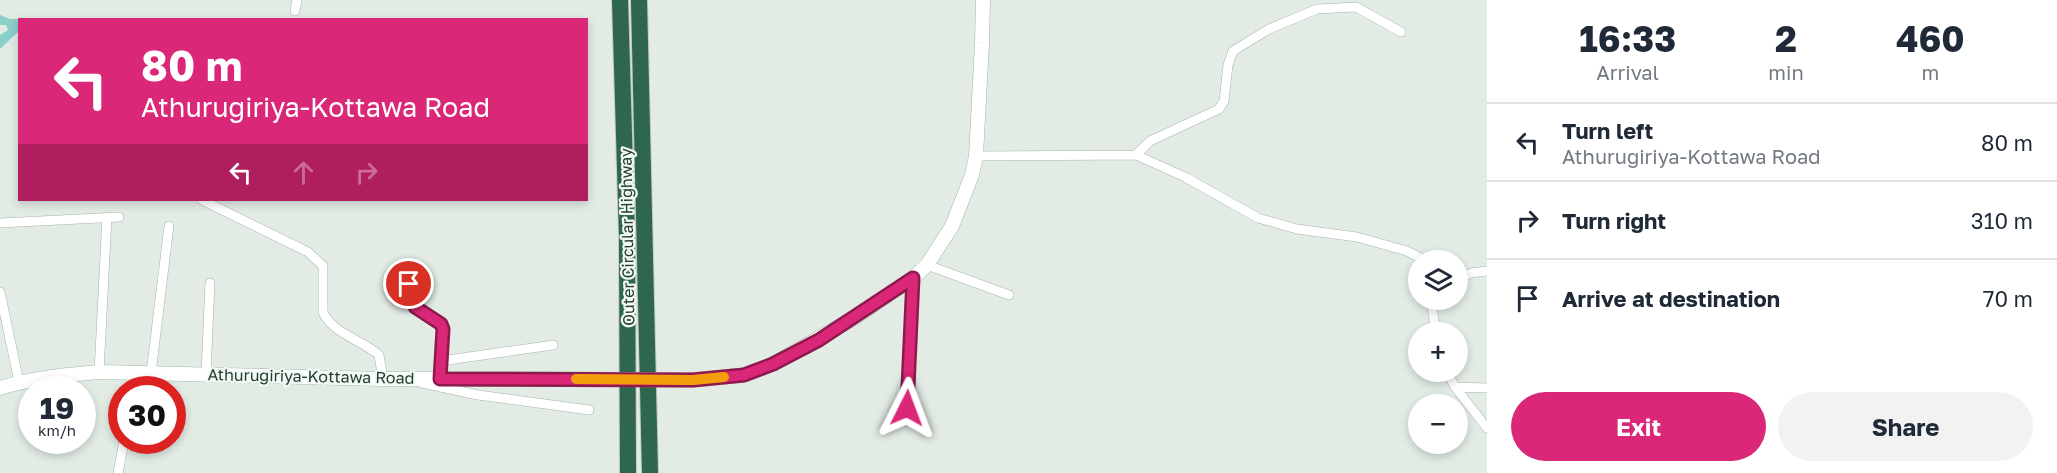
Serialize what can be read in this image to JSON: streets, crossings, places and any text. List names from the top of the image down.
{
  "streets": {
    "highway": ["Outer Circular Highway"],
    "main road": ["Athurugiriya-Kottawa Road"]
  },
  "page": {
    "eta": [
      "16:33",
      "Arrival",
      "2",
      "min",
      "460",
      "m"
    ],
    "turn": ["80 m", "Athurugiriya-Kottawa Road"],
    "list": [
      {
        "name": "Turn left",
        "note": "Athurugiriya-Kottawa Road",
        "value": "80 m"
      },
      {
        "name": "Turn right",
        "value": "310 m"
      },
      {
        "name": "Arrive at destination",
        "value": "70 m"
      }
    ],
    "map_buttons": ["+", "−"],
    "speed": "19 km/h",
    "limit": "30",
    "buttons": ["Exit", "Share"]
  }
}
